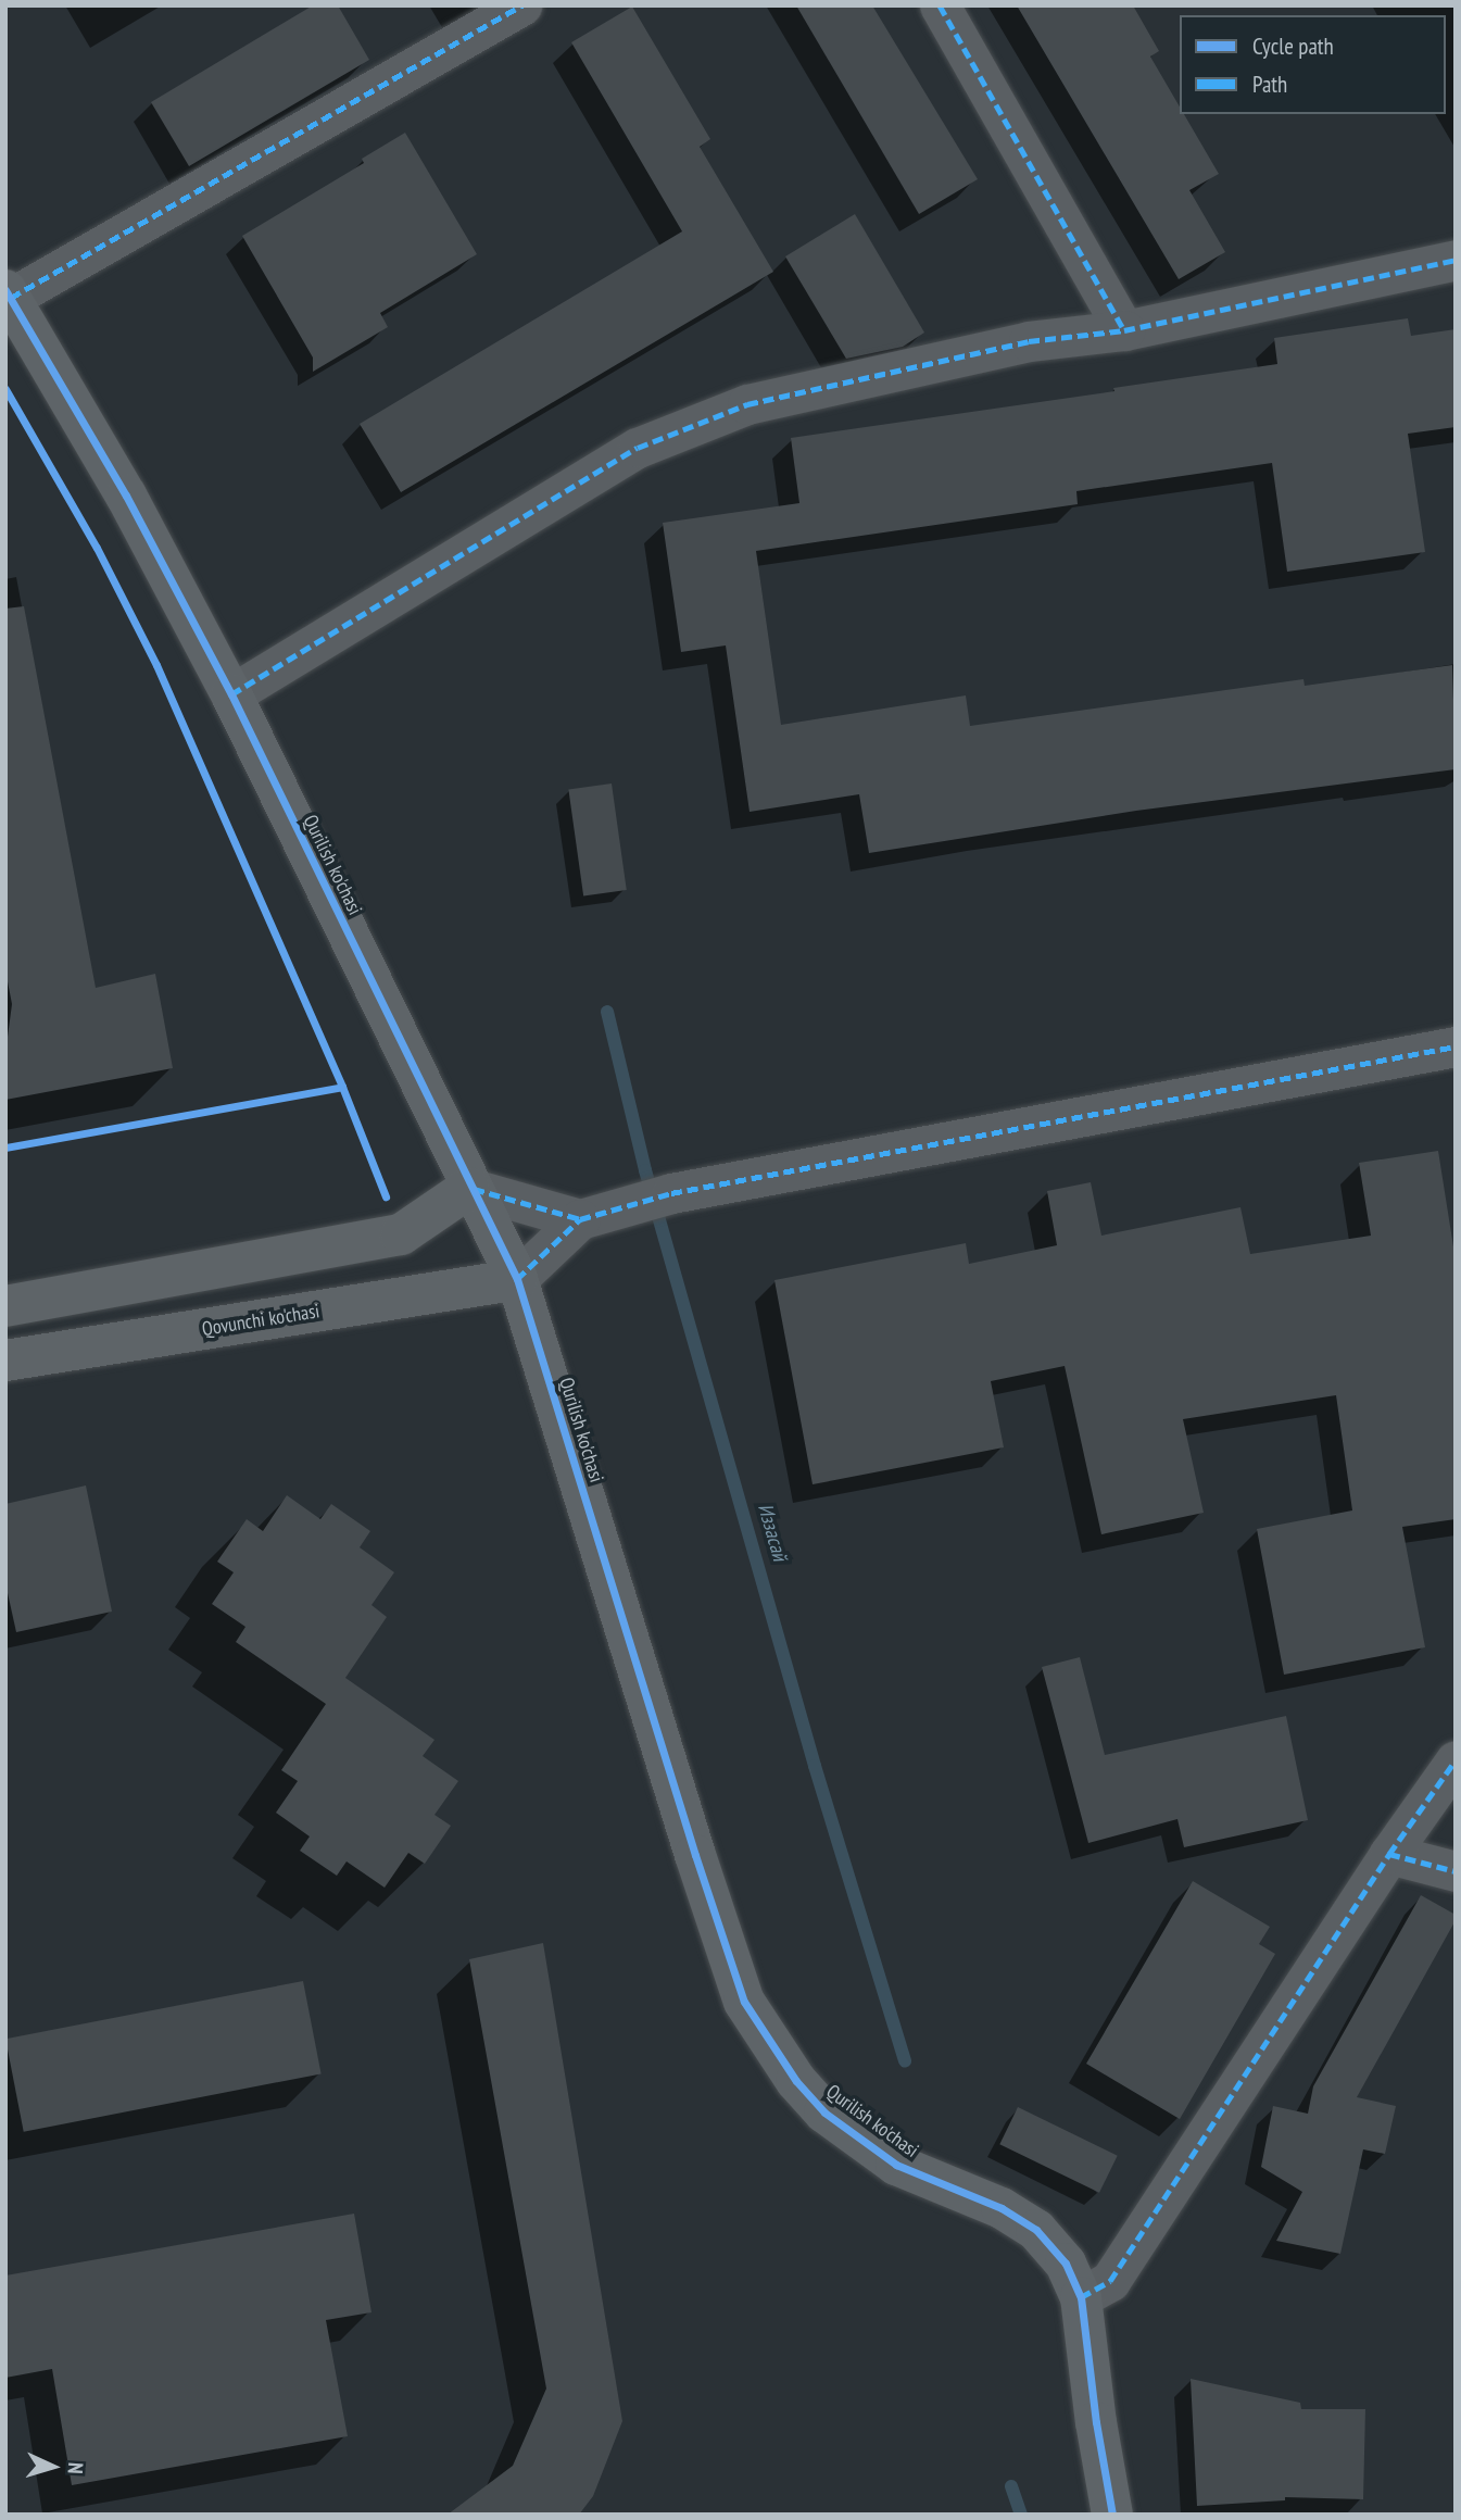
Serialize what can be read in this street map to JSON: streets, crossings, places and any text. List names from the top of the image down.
{
  "streets": {
    "street": ["Qurilish ko'chasi", "Qovunchi ko'chasi"]
  },
  "crossings": [
    ["Qurilish ko'chasi", "Qovunchi ko'chasi"]
  ],
  "water": ["Иззасай"],
  "legend": ["Cycle path", "Path"],
  "north": "right"
}
